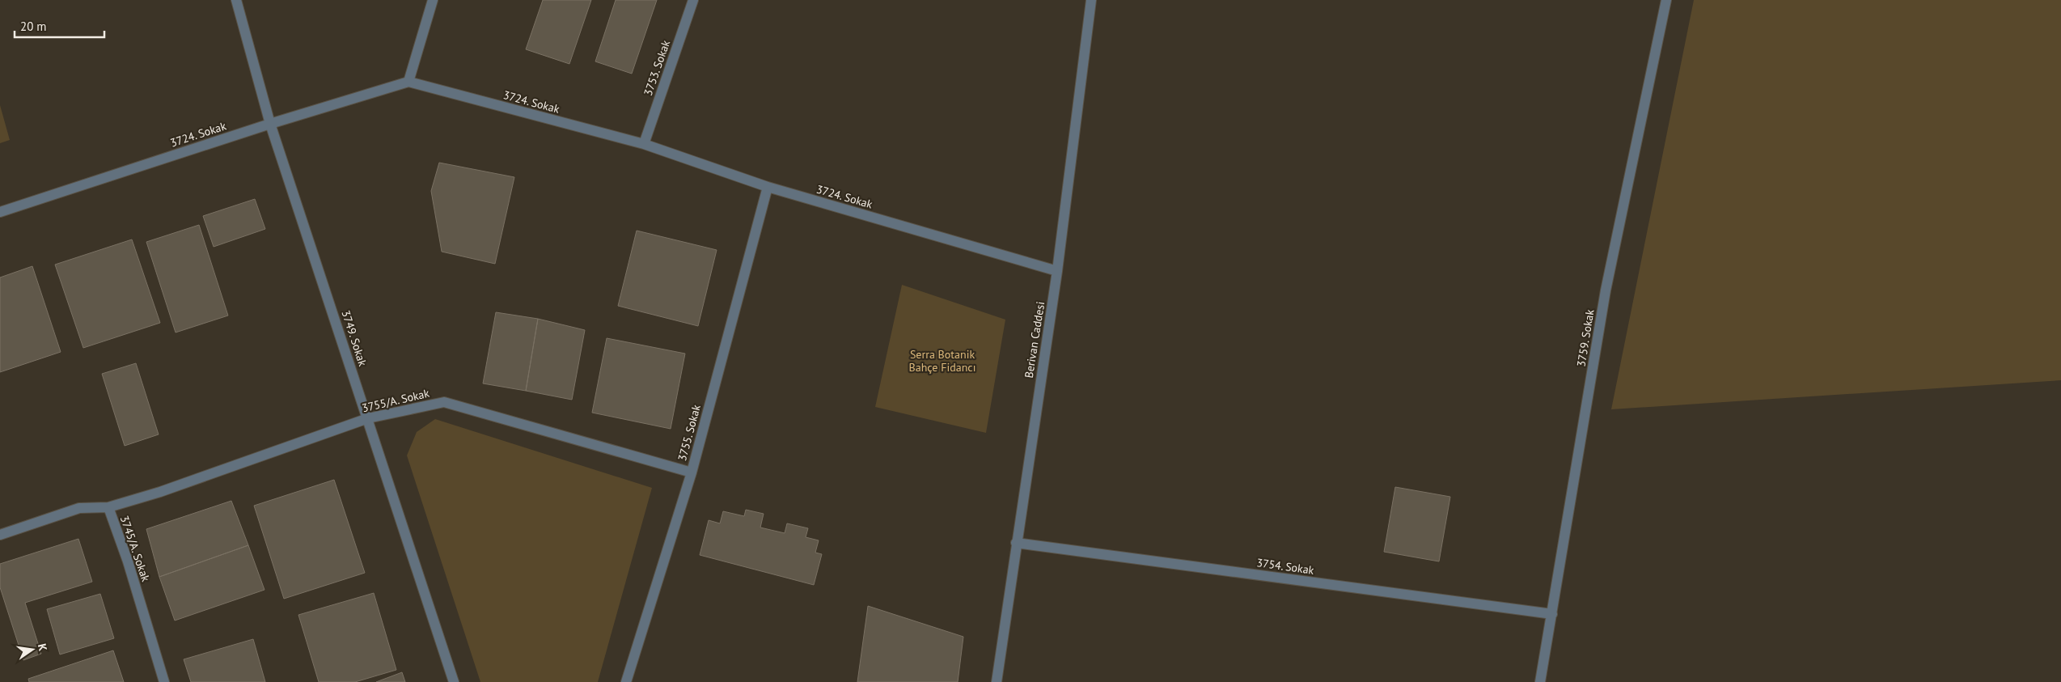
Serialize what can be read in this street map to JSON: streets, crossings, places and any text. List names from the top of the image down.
{
  "streets": {
    "street": [
      "3753. Sokak",
      "3724. Sokak",
      "3749. Sokak",
      "3759. Sokak",
      "Berivan Caddesi",
      "3755/A. Sokak",
      "3755. Sokak",
      "3745/A. Sokak",
      "3754. Sokak"
    ]
  },
  "crossings": [
    ["3753. Sokak", "3724. Sokak"],
    ["3724. Sokak", "3749. Sokak"],
    ["3724. Sokak", "Berivan Caddesi"],
    ["3724. Sokak", "3755. Sokak"],
    ["3749. Sokak", "3755/A. Sokak"],
    ["3759. Sokak", "3754. Sokak"],
    ["Berivan Caddesi", "3754. Sokak"],
    ["3755/A. Sokak", "3755. Sokak"],
    ["3755/A. Sokak", "3745/A. Sokak"]
  ],
  "parks": ["Serra Botanik Bahçe Fidancı"],
  "scale_bar": "20 m",
  "north": "right"
}
